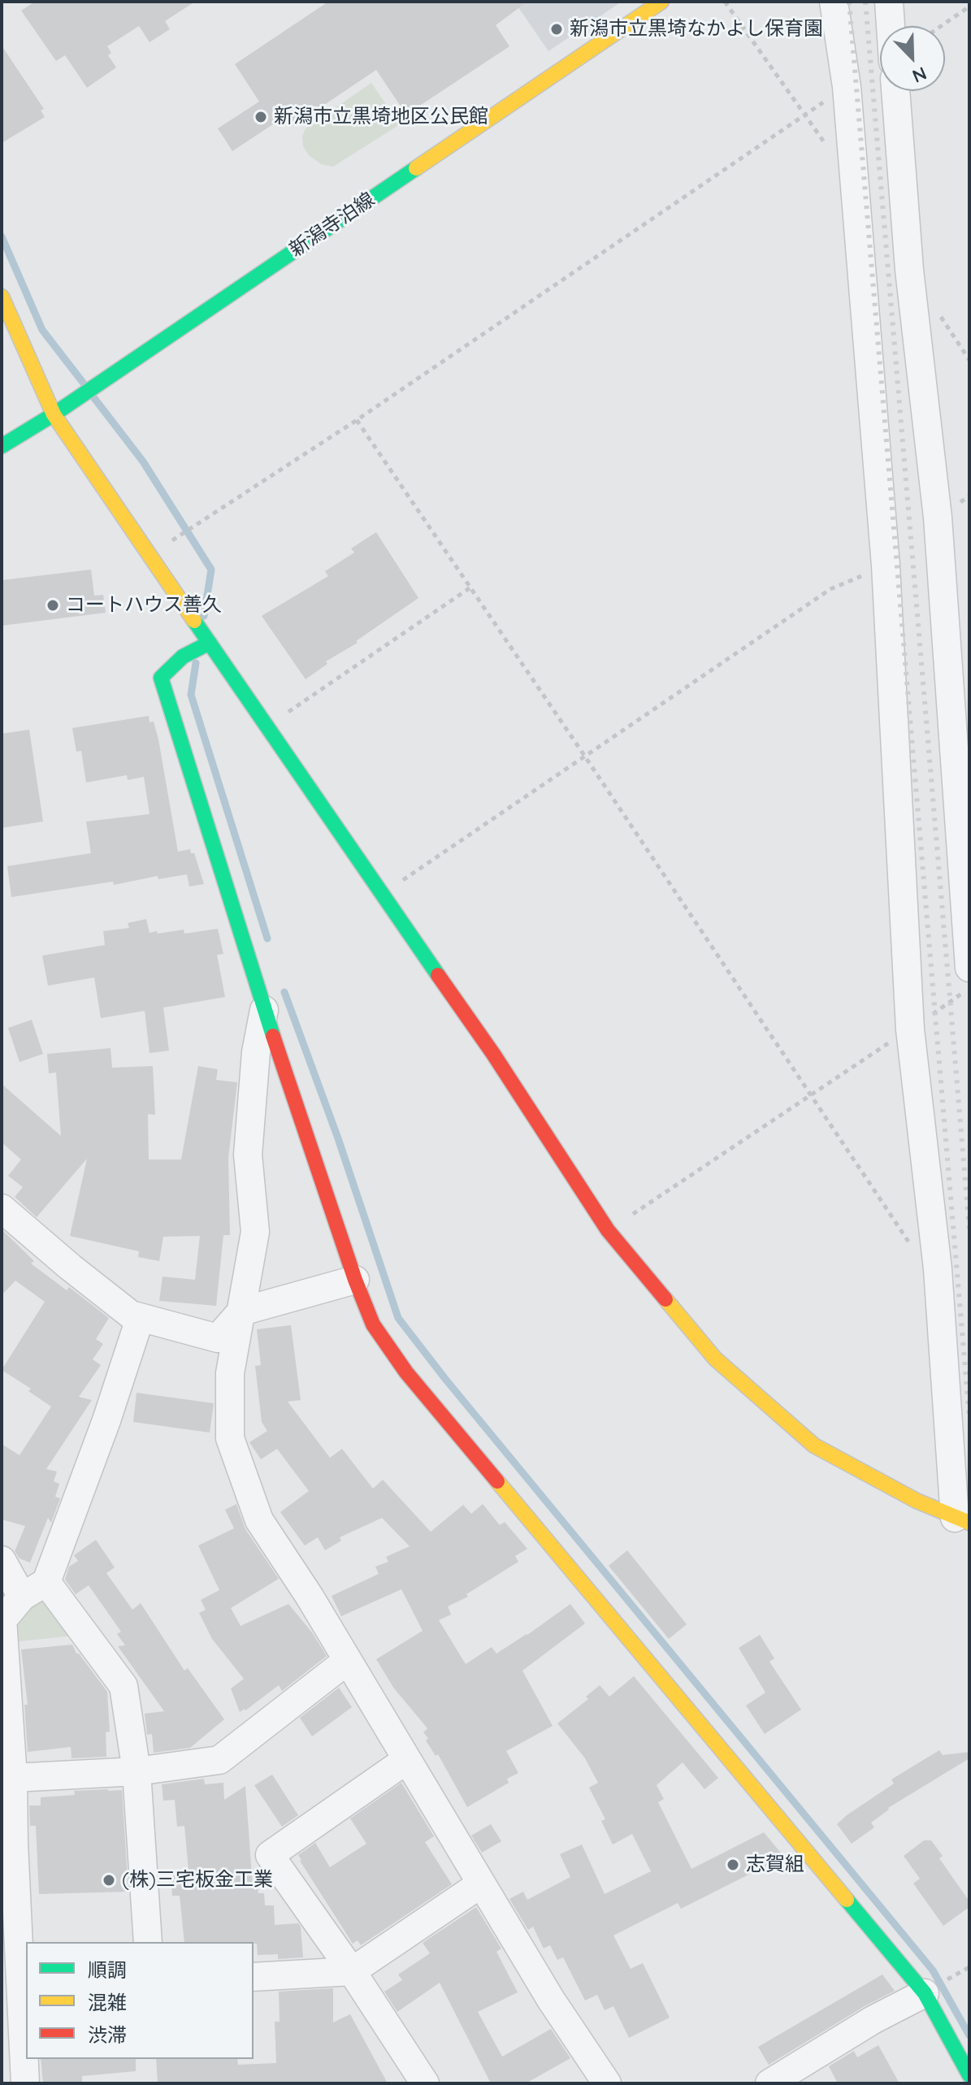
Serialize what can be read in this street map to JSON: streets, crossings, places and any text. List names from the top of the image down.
{
  "streets": {
    "street": ["新潟寺泊線"]
  },
  "places": [
    "新潟市立黒埼なかよし保育園",
    "新潟市立黒埼地区公民館",
    "コートハウス善久",
    "志賀組",
    "(株)三宅板金工業"
  ],
  "legend": ["順調", "混雑", "渋滞"],
  "north": "bottom right"
}
